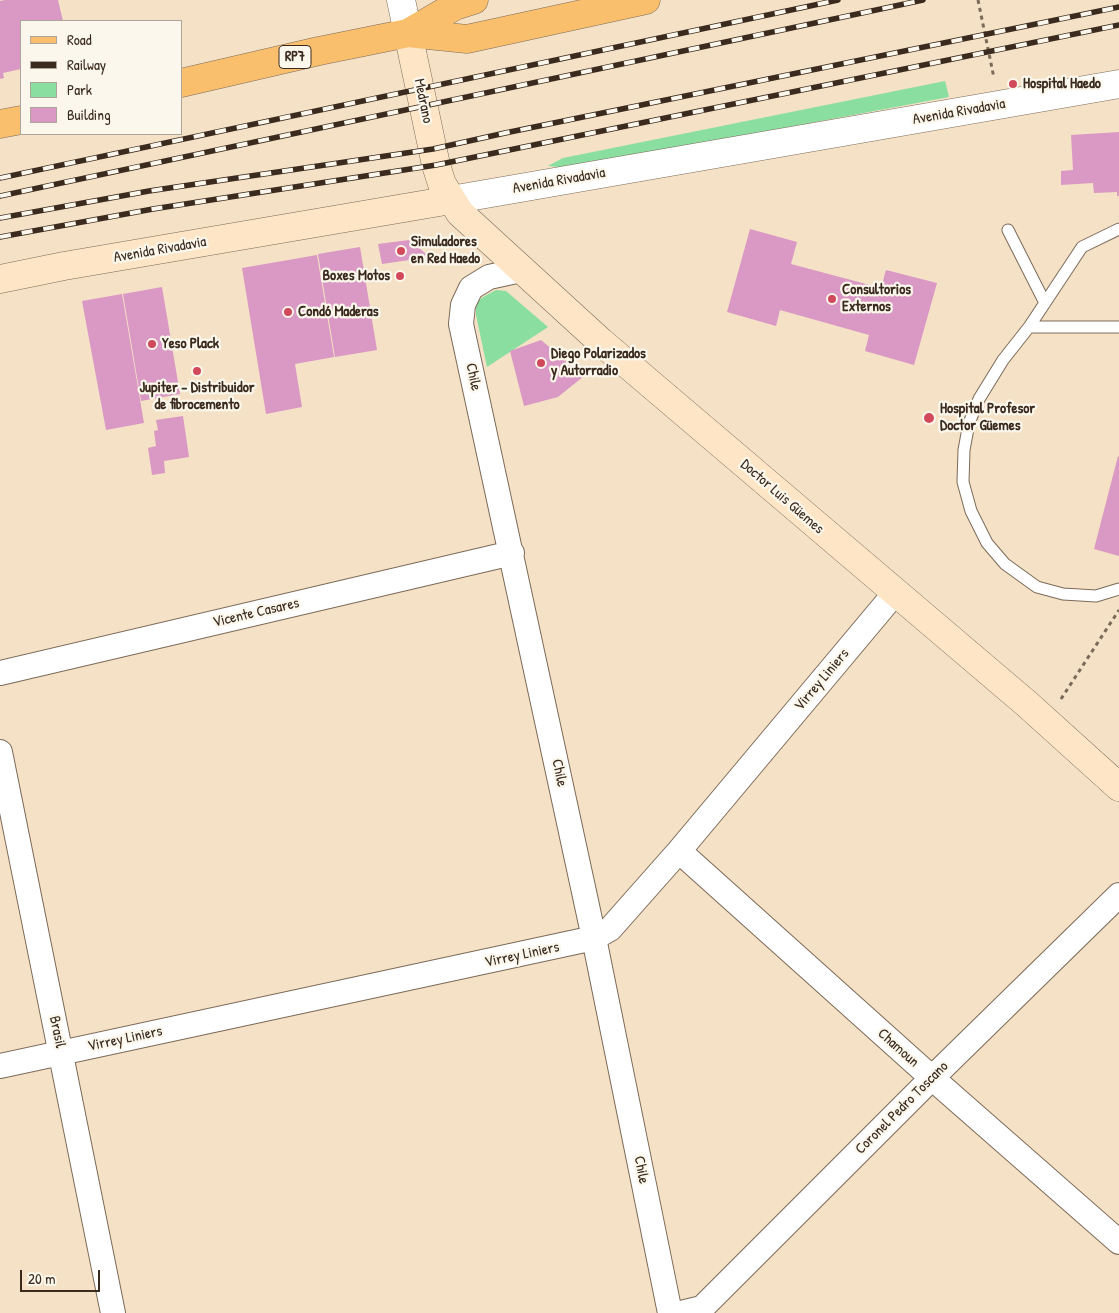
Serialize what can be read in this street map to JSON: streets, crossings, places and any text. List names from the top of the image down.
{
  "streets": {
    "main road": [
      "RP7",
      "Medrano",
      "Avenida Rivadavia",
      "Doctor Luis Güemes"
    ],
    "street": [
      "Chile",
      "Vicente Casares",
      "Virrey Liniers",
      "Brasil",
      "Chamoun",
      "Coronel Pedro Toscano"
    ]
  },
  "crossings": [
    ["RP7", "Medrano"],
    ["Medrano", "Avenida Rivadavia"],
    ["Medrano", "Doctor Luis Güemes"],
    ["Avenida Rivadavia", "Doctor Luis Güemes"],
    ["Chile", "Doctor Luis Güemes"],
    ["Chile", "Vicente Casares"],
    ["Chile", "Virrey Liniers"],
    ["Doctor Luis Güemes", "Virrey Liniers"],
    ["Virrey Liniers", "Brasil"],
    ["Virrey Liniers", "Chamoun"],
    ["Chamoun", "Coronel Pedro Toscano"]
  ],
  "places": [
    "Hospital Haedo",
    "Simuladores en Red Haedo",
    "Boxes Motos",
    "Consultorios Externos",
    "Condó Maderas",
    "Yeso Plack",
    "Diego Polarizados y Autorradio",
    "Jupiter - Distribuidor de fibrocemento",
    "Hospital Profesor Doctor Güemes"
  ],
  "legend": [
    "Road",
    "Railway",
    "Park",
    "Building"
  ],
  "scale_bar": "20 m"
}
